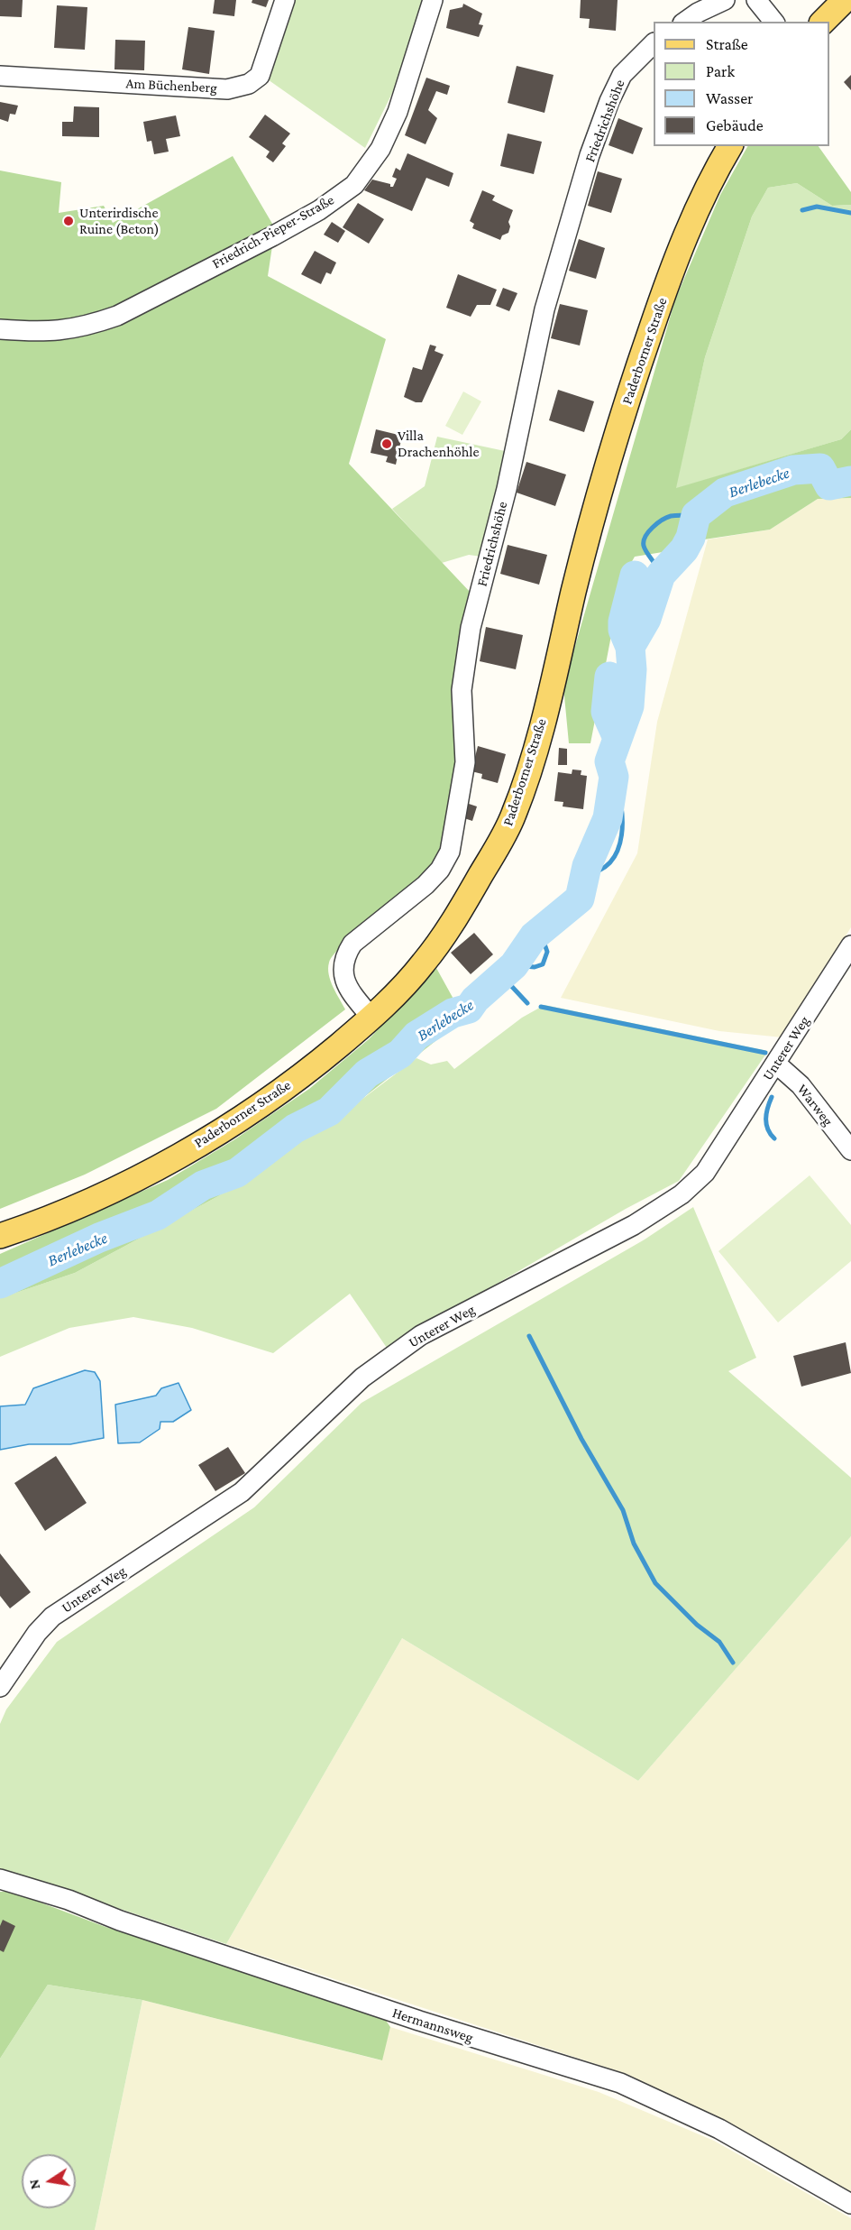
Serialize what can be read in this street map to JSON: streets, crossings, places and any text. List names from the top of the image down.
{
  "streets": {
    "main road": ["Paderborner Straße"],
    "street": [
      "Am Büchenberg",
      "Friedrichshöhe",
      "Friedrich-Pieper-Straße",
      "Unterer Weg",
      "Warweg",
      "Hermannsweg"
    ]
  },
  "crossings": [
    ["Friedrichshöhe", "Paderborner Straße"],
    ["Unterer Weg", "Warweg"]
  ],
  "water": ["Berlebecke"],
  "places": ["Unterirdische Ruine (Beton)", "Villa Drachenhöhle"],
  "legend": [
    "Straße",
    "Park",
    "Wasser",
    "Gebäude"
  ],
  "north": "left"
}
